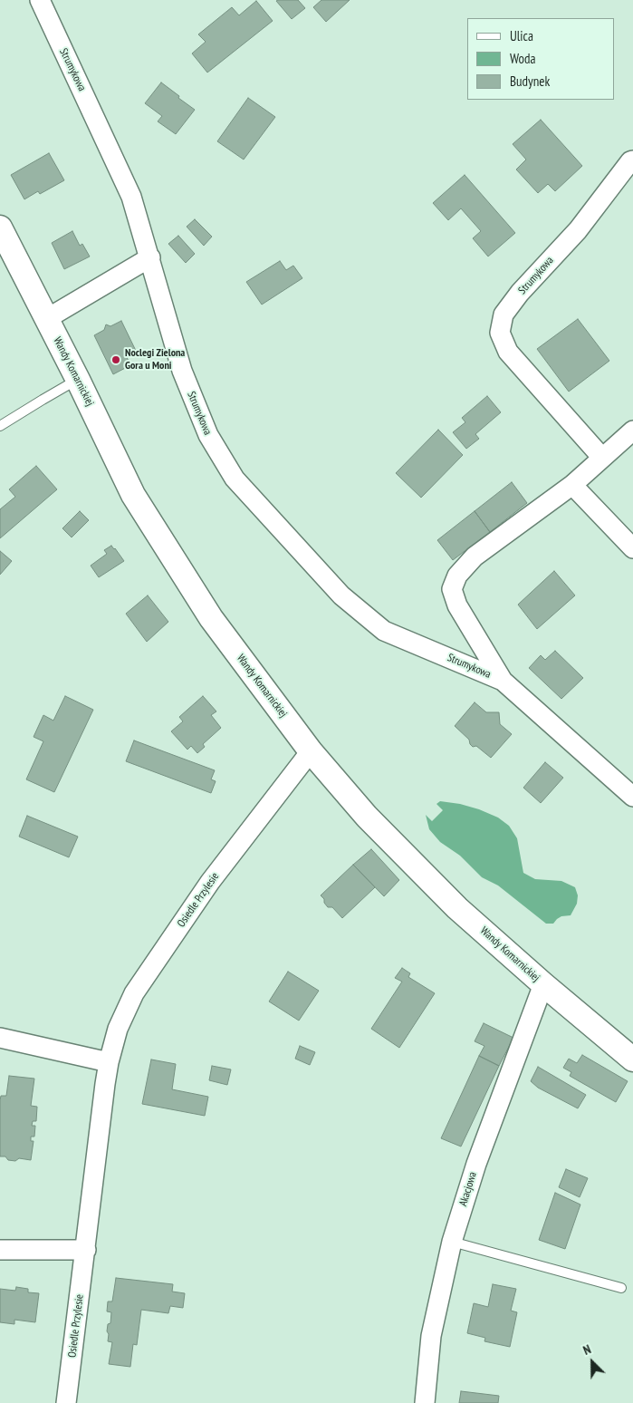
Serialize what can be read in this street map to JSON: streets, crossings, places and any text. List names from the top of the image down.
{
  "streets": {
    "street": [
      "Strumykowa",
      "Wandy Komarnickiej",
      "Osiedle Przylesie",
      "Akacjowa"
    ]
  },
  "crossings": [
    ["Wandy Komarnickiej", "Osiedle Przylesie"],
    ["Wandy Komarnickiej", "Akacjowa"]
  ],
  "places": ["Noclegi Zielona Gora u Moni"],
  "legend": ["Ulica", "Woda", "Budynek"],
  "north": "top left"
}
